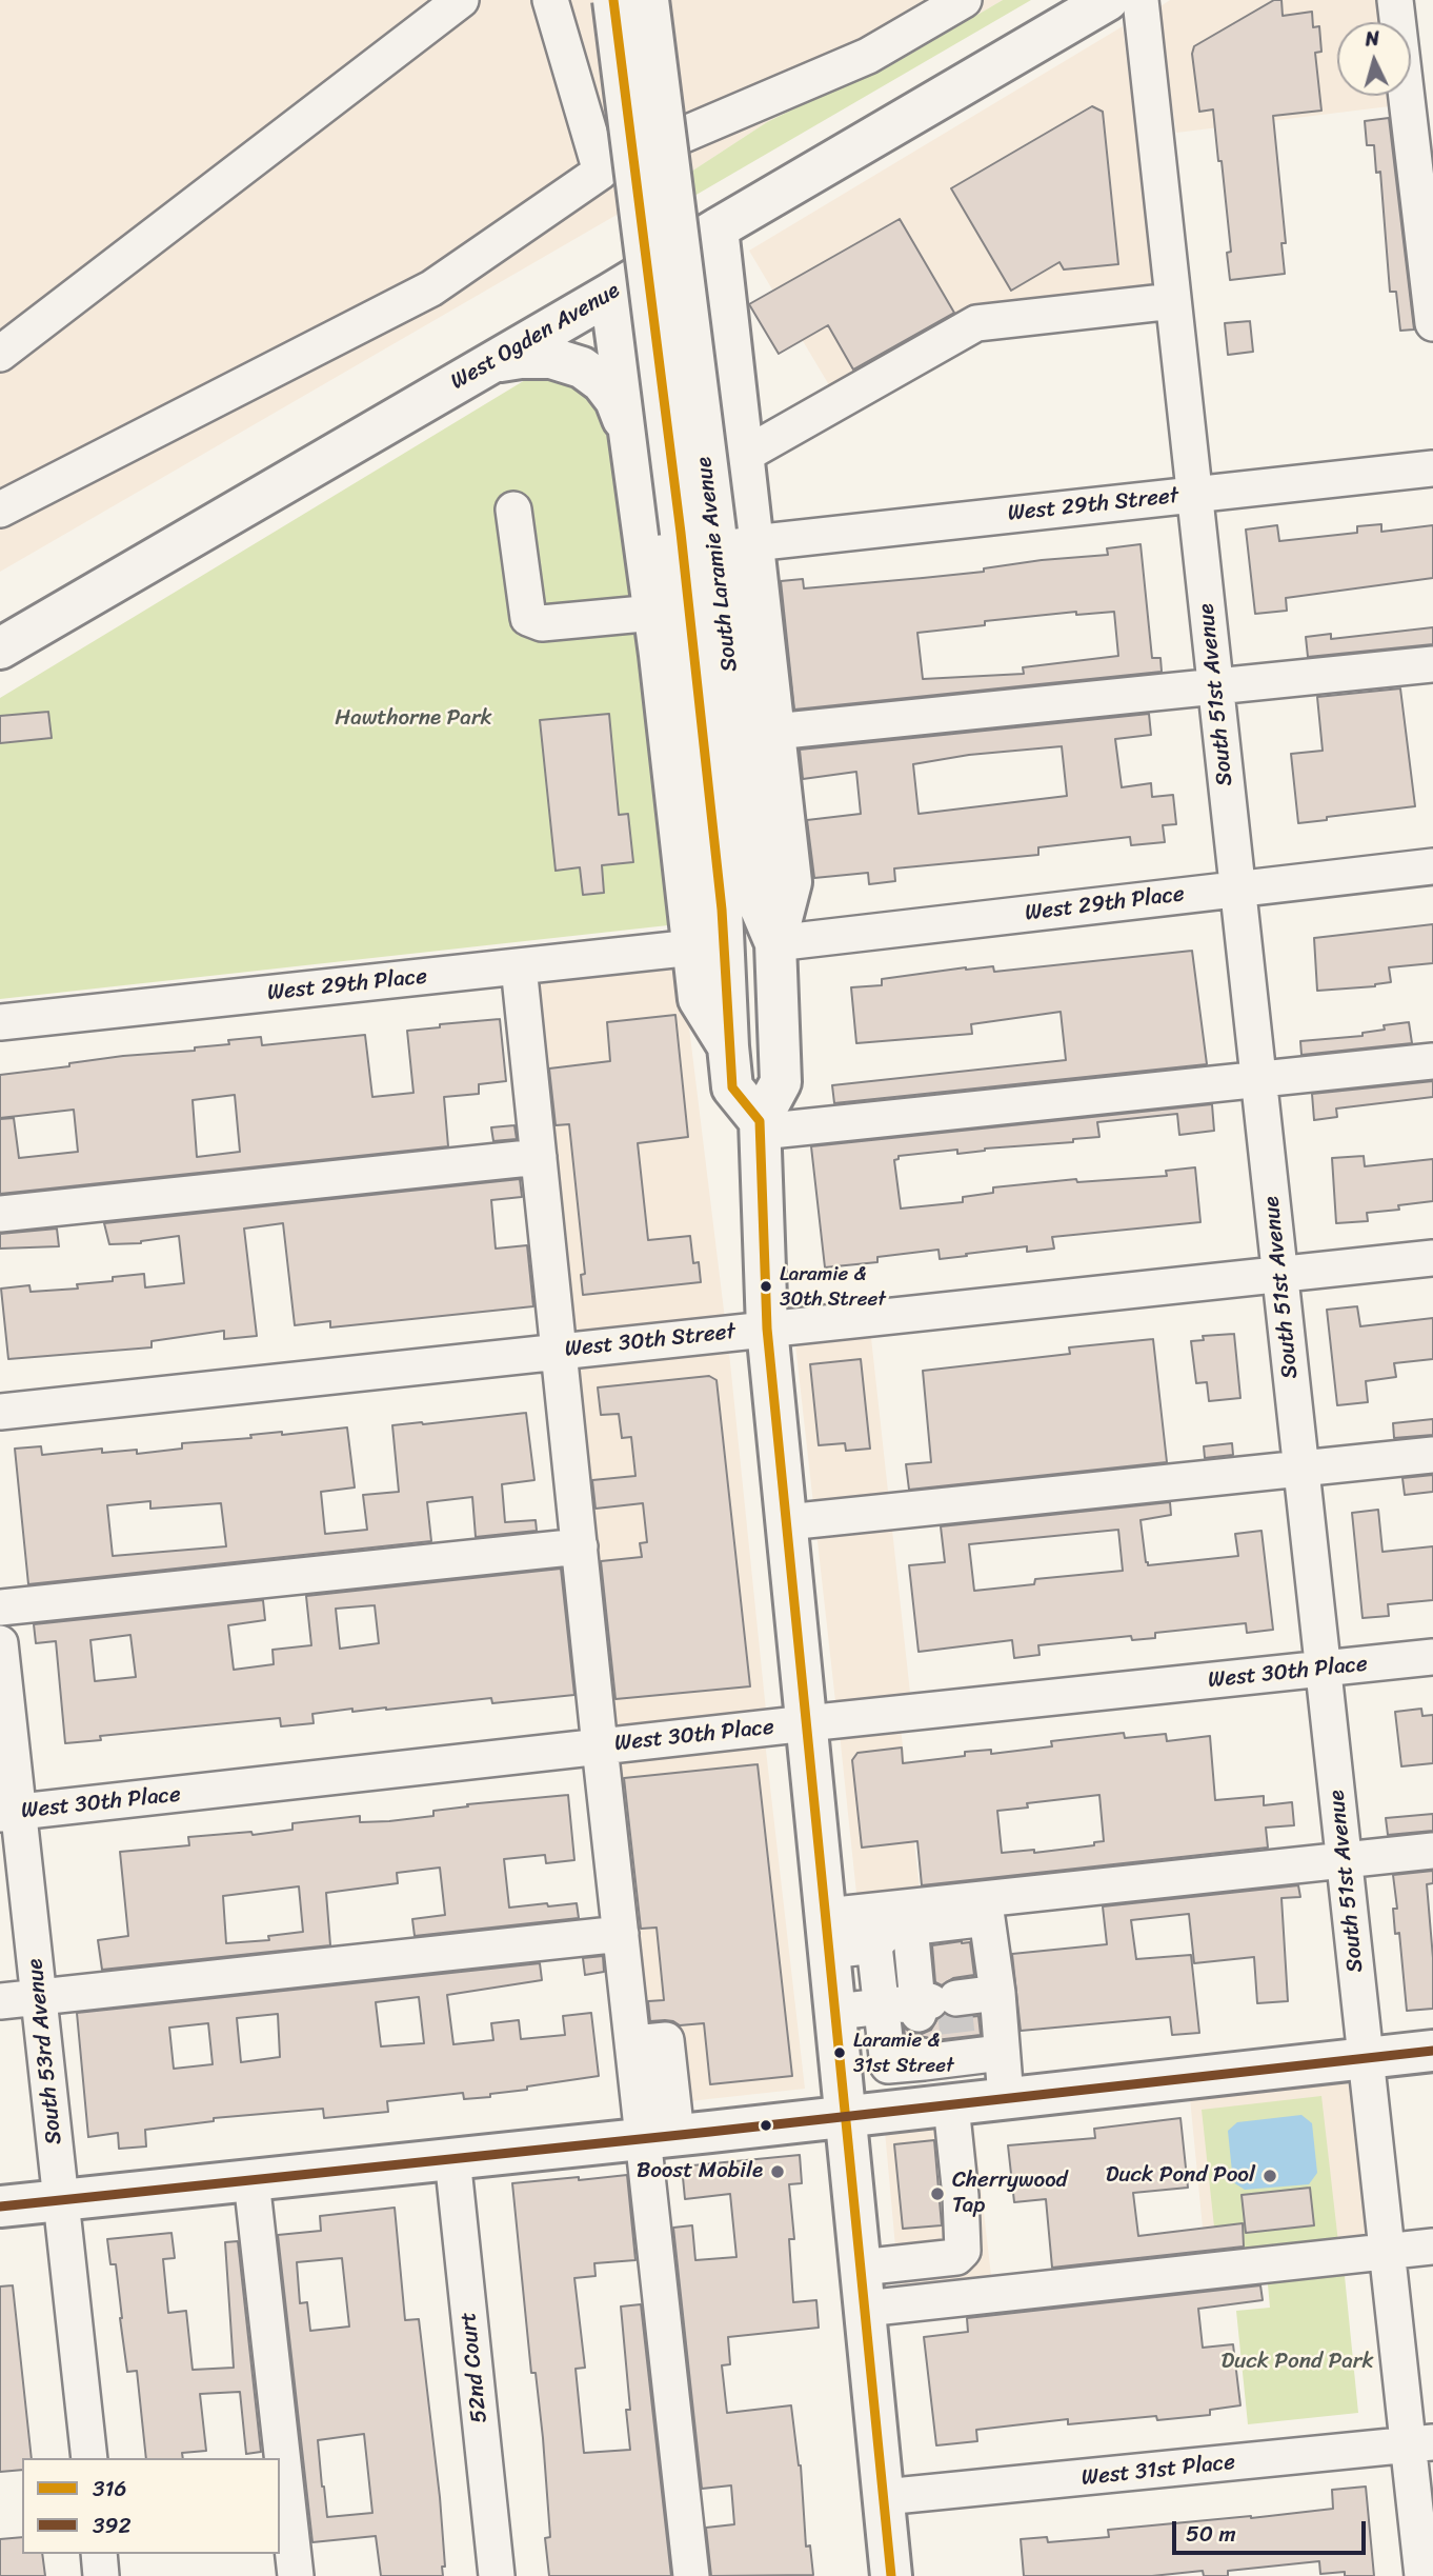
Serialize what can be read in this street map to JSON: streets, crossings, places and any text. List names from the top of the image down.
{
  "streets": {
    "main road": ["West Ogden Avenue", "South Laramie Avenue"],
    "street": [
      "West 29th Street",
      "South 51st Avenue",
      "West 29th Place",
      "West 30th Street",
      "West 30th Place",
      "South 53rd Avenue",
      "52nd Court",
      "West 31st Place"
    ]
  },
  "crossings": [
    ["West 29th Street", "South 51st Avenue"],
    ["South Laramie Avenue", "West 29th Place"],
    ["South 51st Avenue", "West 29th Place"],
    ["South 51st Avenue", "West 30th Street"],
    ["South 51st Avenue", "West 30th Place"],
    ["South 51st Avenue", "West 31st Place"],
    ["West 30th Place", "South 53rd Avenue"]
  ],
  "parks": ["Hawthorne Park", "Duck Pond Park"],
  "places": [
    "Laramie & 30th Street",
    "Laramie & 31st Street",
    "Boost Mobile",
    "Duck Pond Pool",
    "Cherrywood Tap"
  ],
  "lines": ["transit line 316", "transit line 392"],
  "legend": ["316", "392"],
  "scale_bar": "50 m",
  "north": "top"
}
